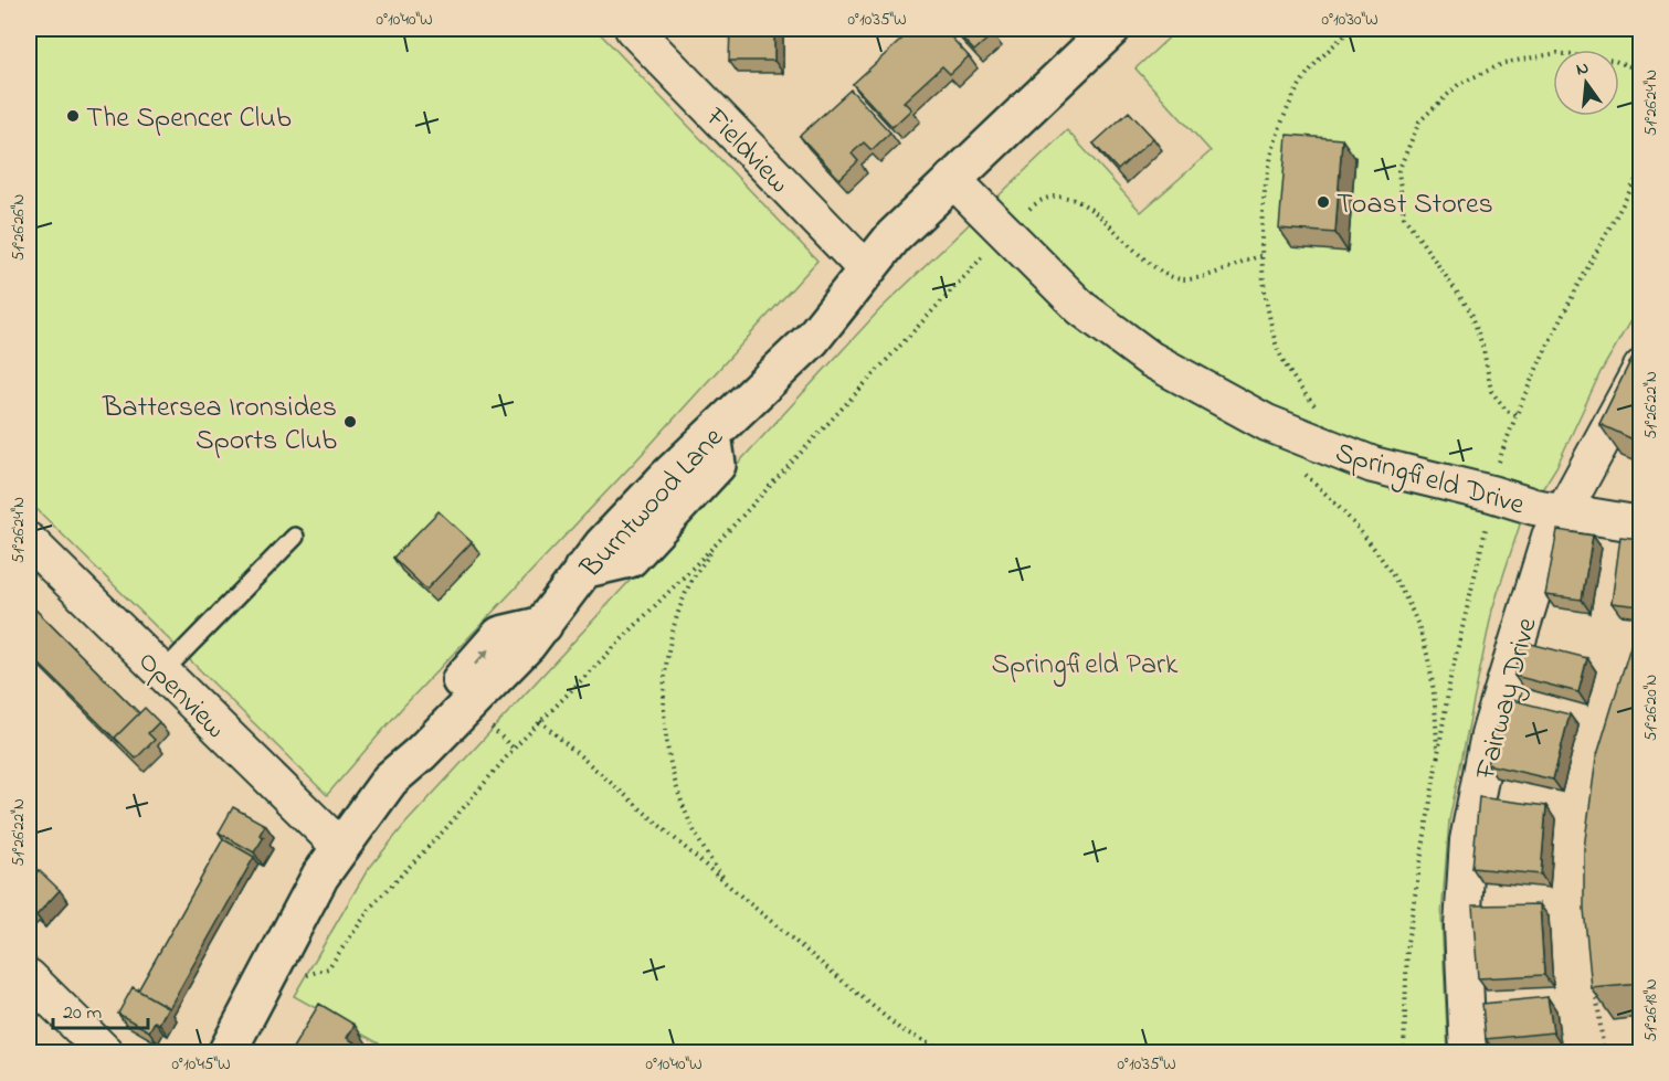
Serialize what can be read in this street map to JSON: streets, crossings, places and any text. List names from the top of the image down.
{
  "streets": {
    "main road": ["Burntwood Lane"],
    "street": [
      "Fieldview",
      "Springfield Drive",
      "Openview",
      "Fairway Drive"
    ]
  },
  "crossings": [
    ["Fieldview", "Burntwood Lane"],
    ["Springfield Drive", "Burntwood Lane"],
    ["Springfield Drive", "Fairway Drive"],
    ["Burntwood Lane", "Openview"]
  ],
  "parks": ["Springfield Park"],
  "places": ["The Spencer Club", "Toast Stores", "Battersea Ironsides Sports Club"],
  "scale_bar": "20 m",
  "north": "top",
  "coordinates": [
    "0°10'40\"W",
    "0°10'35\"W",
    "0°10'30\"W",
    "51°26'24\"N",
    "51°26'26\"N",
    "51°26'22\"N",
    "51°26'20\"N",
    "51°26'18\"N",
    "0°10'45\"W"
  ]
}
